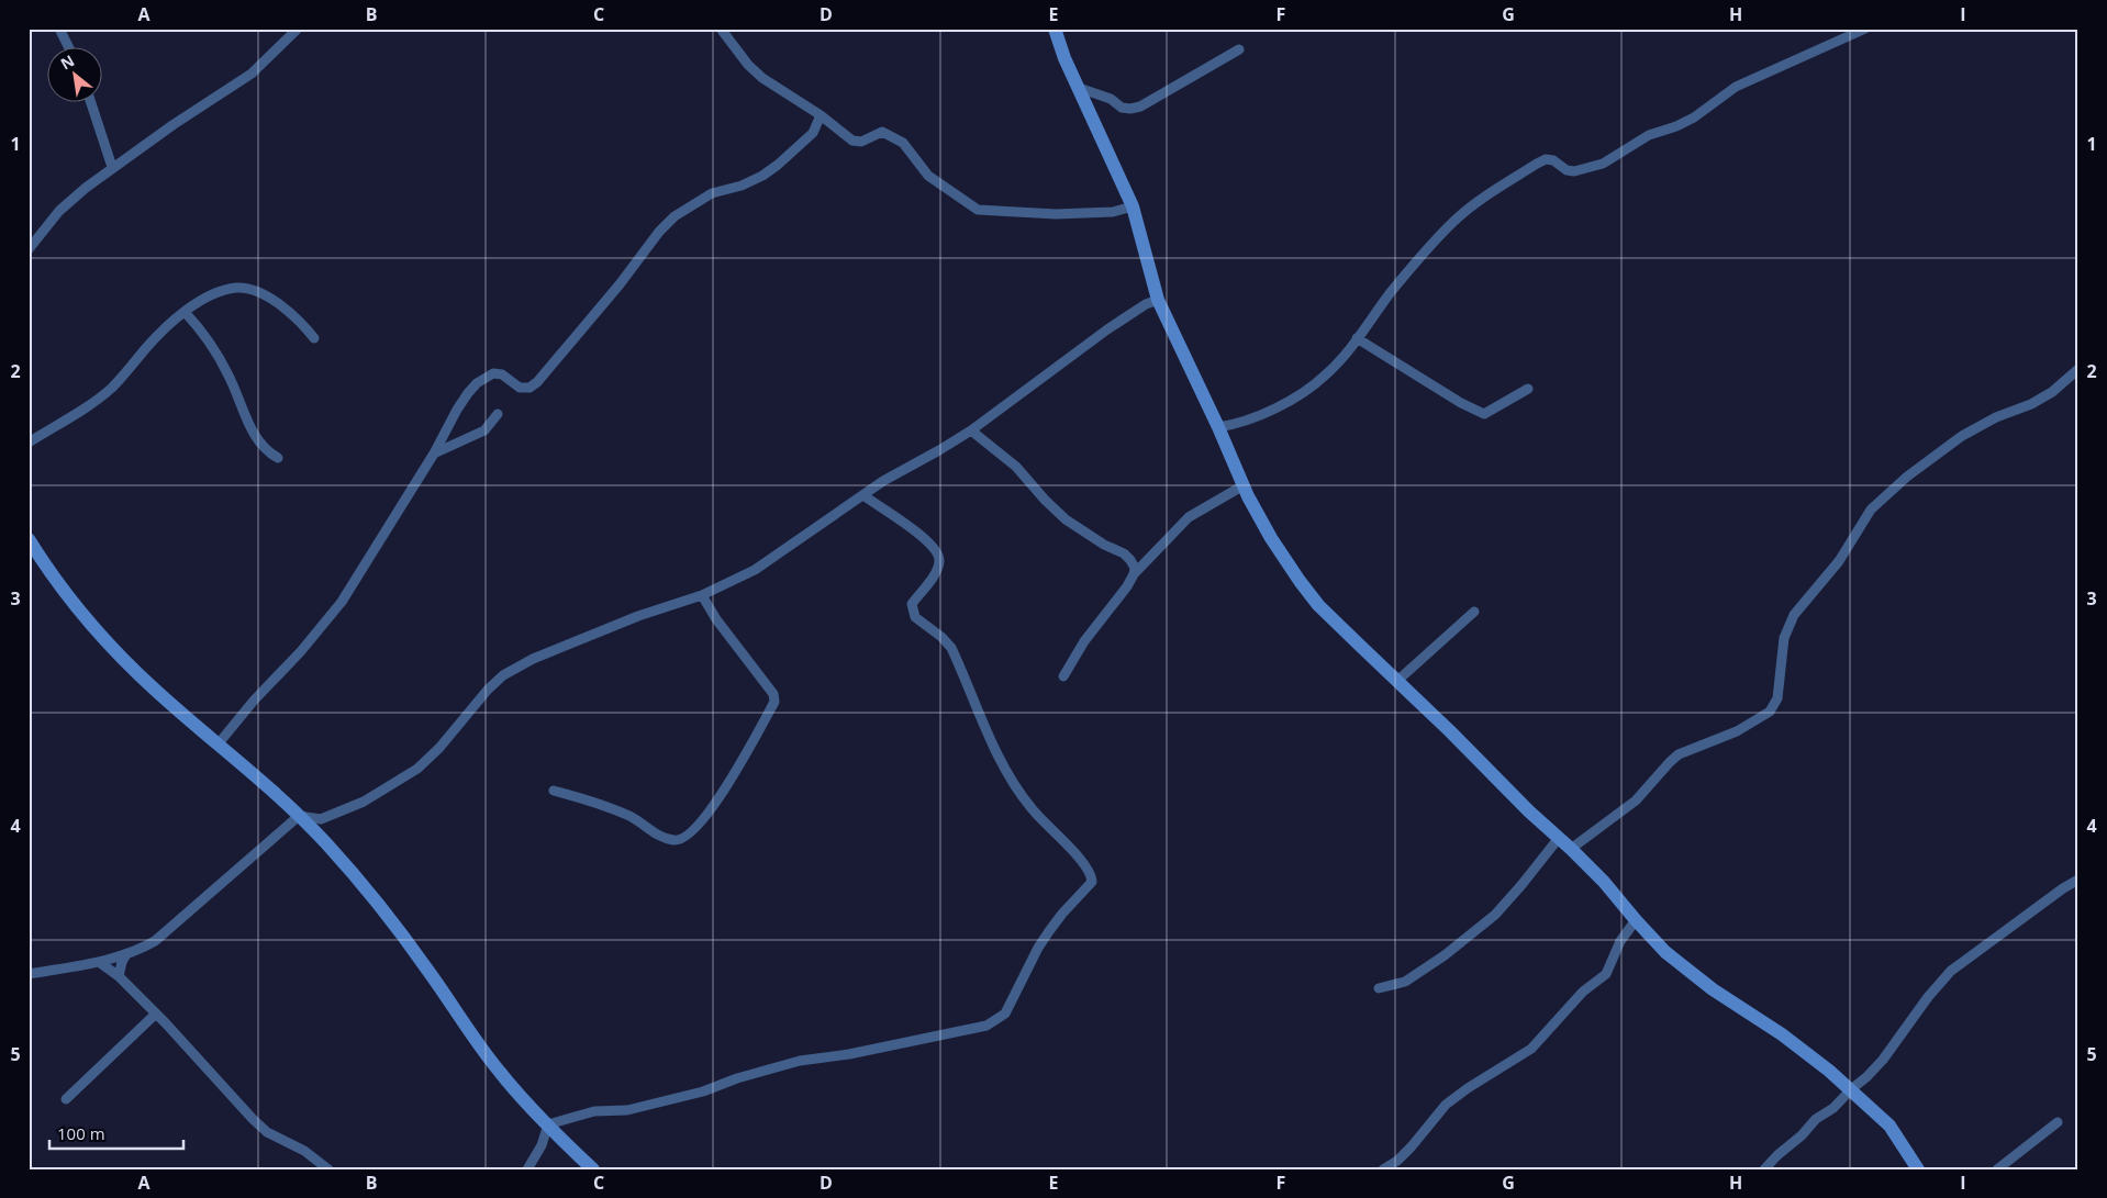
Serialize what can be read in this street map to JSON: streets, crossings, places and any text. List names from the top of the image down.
{
  "scale_bar": "100 m",
  "north": "top left",
  "grid": {
    "columns": [
      "A",
      "B",
      "C",
      "D",
      "E",
      "F",
      "G",
      "H",
      "I"
    ],
    "rows": [
      "1",
      "2",
      "3",
      "4",
      "5"
    ]
  }
}
